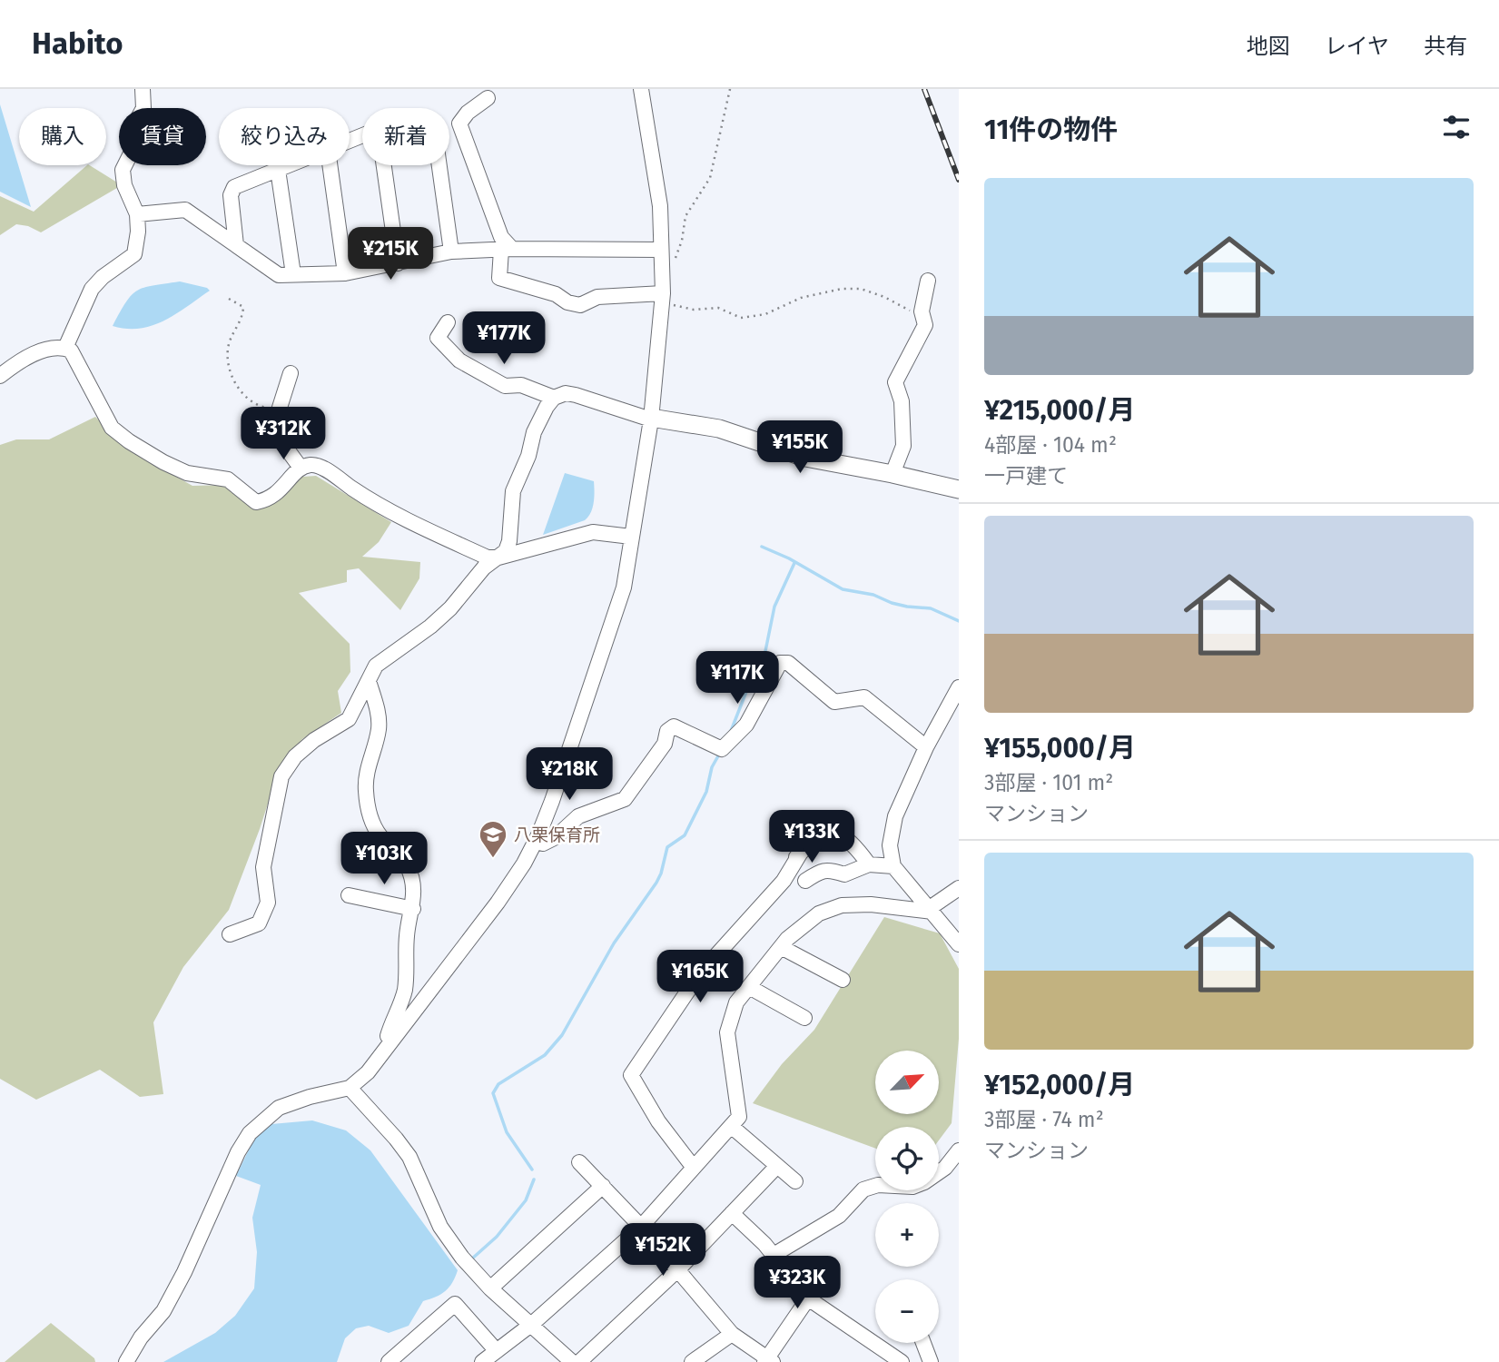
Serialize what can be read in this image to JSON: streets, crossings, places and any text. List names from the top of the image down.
{
  "places": {
    "school or university": ["八栗保育所"]
  },
  "north": "top right",
  "page": {
    "header": "Habito",
    "nav": ["地図", "レイヤ", "共有"],
    "heading": "11件の物件",
    "chip": [
      "購入",
      "賃貸",
      "絞り込み",
      "新着"
    ],
    "list": [
      {
        "name": "¥215,000/月",
        "note": "4部屋 · 104 m² · 一戸建て"
      },
      {
        "name": "¥155,000/月",
        "note": "3部屋 · 101 m² · マンション"
      },
      {
        "name": "¥152,000/月",
        "note": "3部屋 · 74 m² · マンション"
      }
    ],
    "price": [
      "¥215K",
      "¥177K",
      "¥312K",
      "¥155K",
      "¥117K",
      "¥218K",
      "¥133K",
      "¥103K",
      "¥165K",
      "¥152K",
      "¥323K"
    ],
    "map_buttons": ["+", "−"]
  }
}
